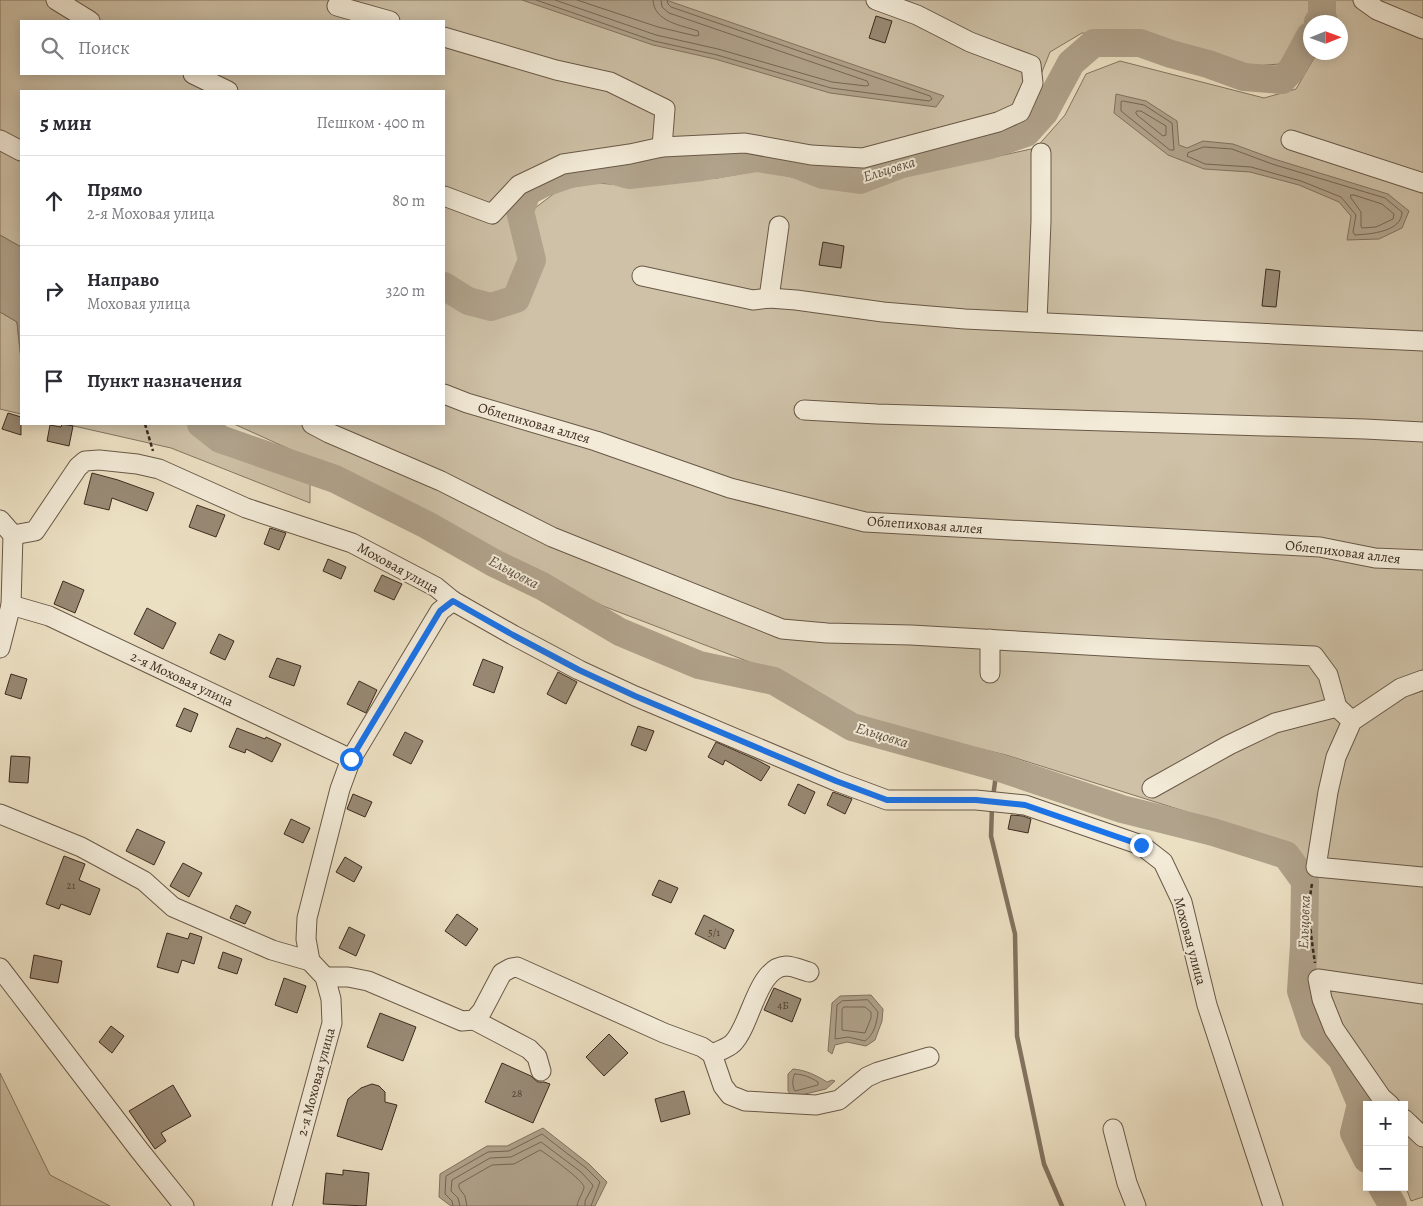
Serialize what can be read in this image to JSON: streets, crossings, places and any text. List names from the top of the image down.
{
  "streets": {
    "street": ["Облепиховая аллея", "Моховая улица", "2-я Моховая улица"]
  },
  "water": ["Ельцовка"],
  "house_numbers": [
    "21",
    "5/1",
    "4Б",
    "28"
  ],
  "north": "right",
  "page": {
    "search": "Поиск",
    "heading": ["5 мин", "Пешком · 400 m"],
    "list": [
      ["Прямо", "2-я Моховая улица", "80 m"],
      ["Направо", "Моховая улица", "320 m"],
      "Пункт назначения"
    ],
    "map_buttons": ["+", "−"]
  }
}
